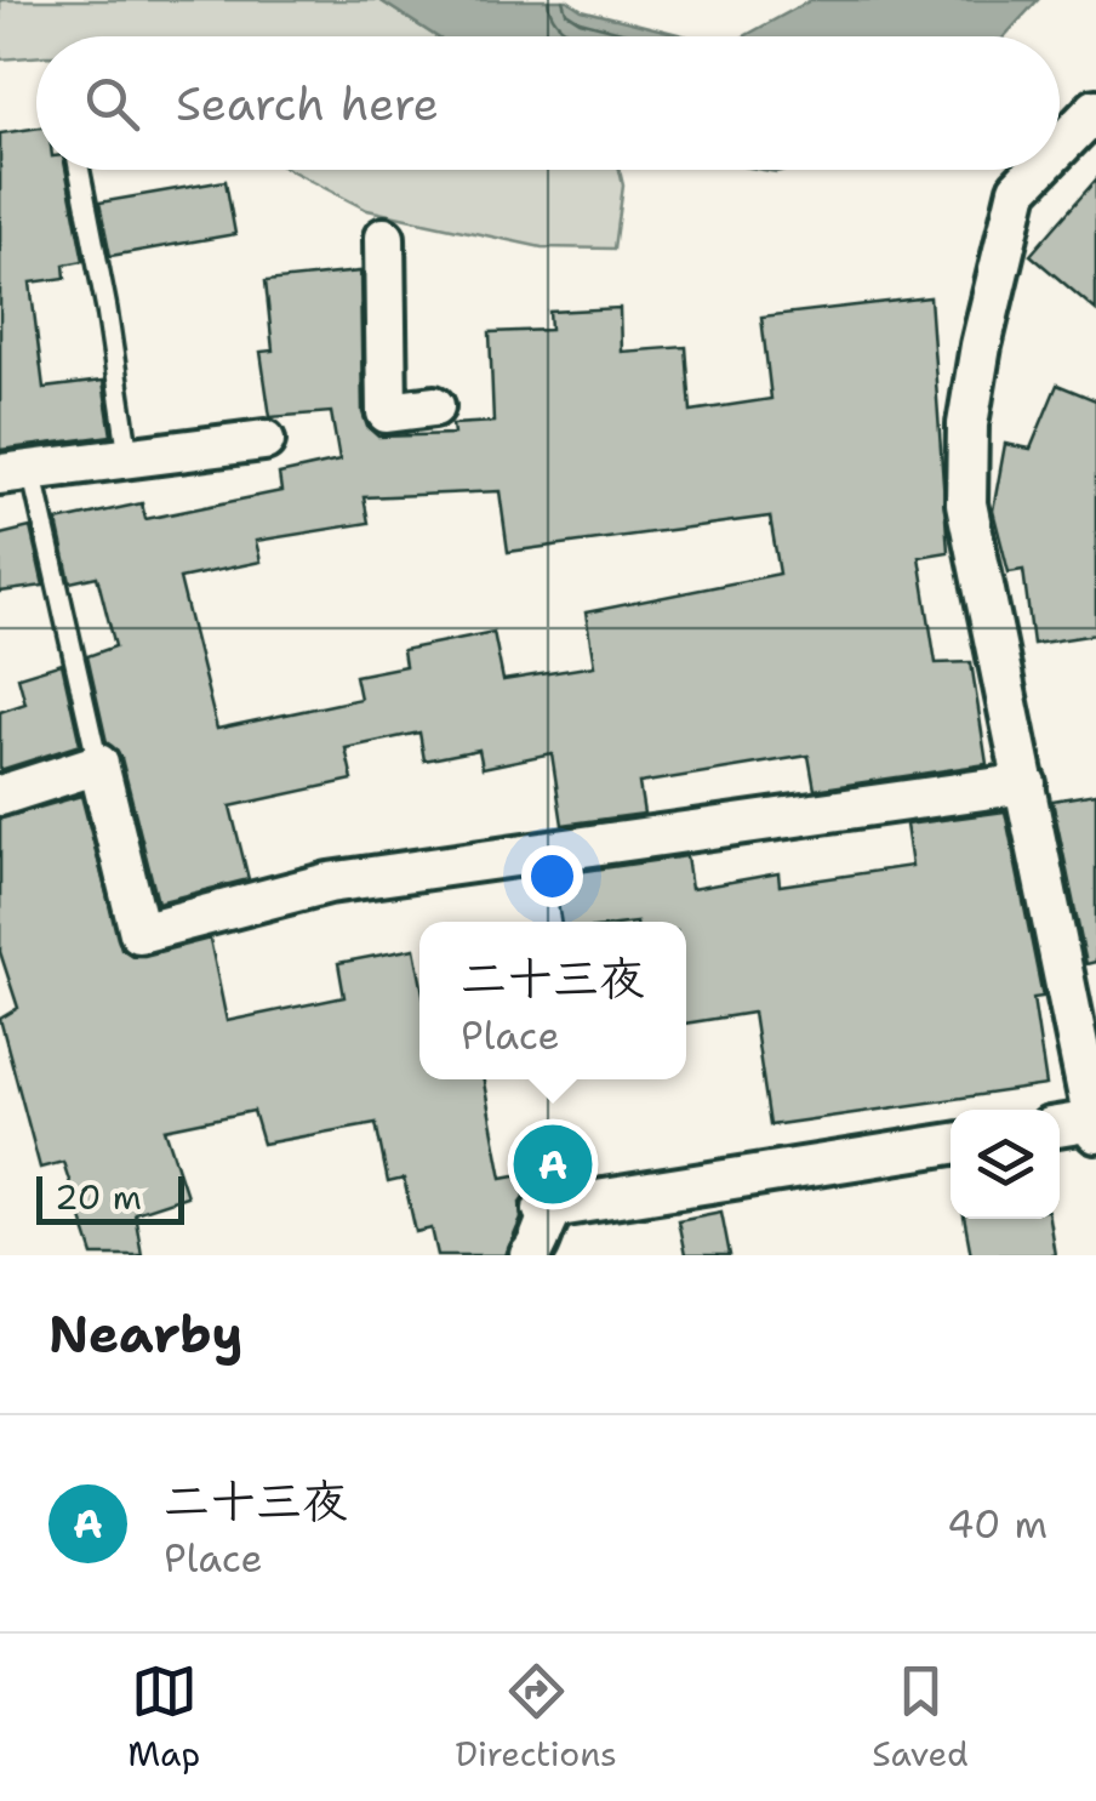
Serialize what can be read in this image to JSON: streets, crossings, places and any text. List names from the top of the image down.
{
  "scale_bar": "20 m",
  "page": {
    "search": "Search here",
    "popup": ["二十三夜", "Place"],
    "pins": "A",
    "scale": "20 m",
    "heading": "Nearby",
    "list": [
      {
        "mark": "A",
        "name": "二十三夜",
        "note": "Place",
        "value": "40 m"
      }
    ],
    "nav": ["Map", "Directions", "Saved"]
  }
}
